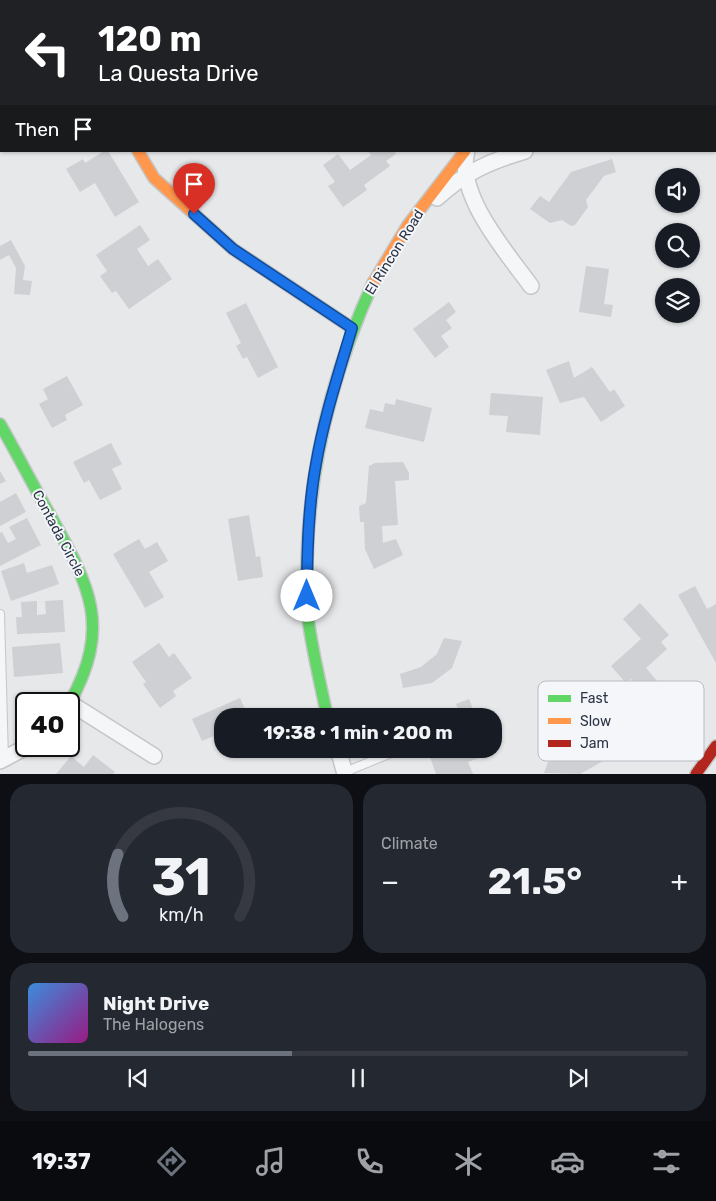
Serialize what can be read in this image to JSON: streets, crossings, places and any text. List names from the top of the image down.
{
  "streets": {
    "street": ["El Rincon Road", "Contada Circle"]
  },
  "legend": ["Fast", "Slow", "Jam"],
  "page": {
    "turn": ["120 m", "La Questa Drive"],
    "then": "Then",
    "limit": "40",
    "trip": "19:38 · 1 min · 200 m",
    "tile": "Climate",
    "heat": ["−", "21.5°", "+"],
    "song": ["Night Drive", "The Halogens"],
    "tabs": "19:37",
    "gauge": ["31", "km/h"]
  }
}
